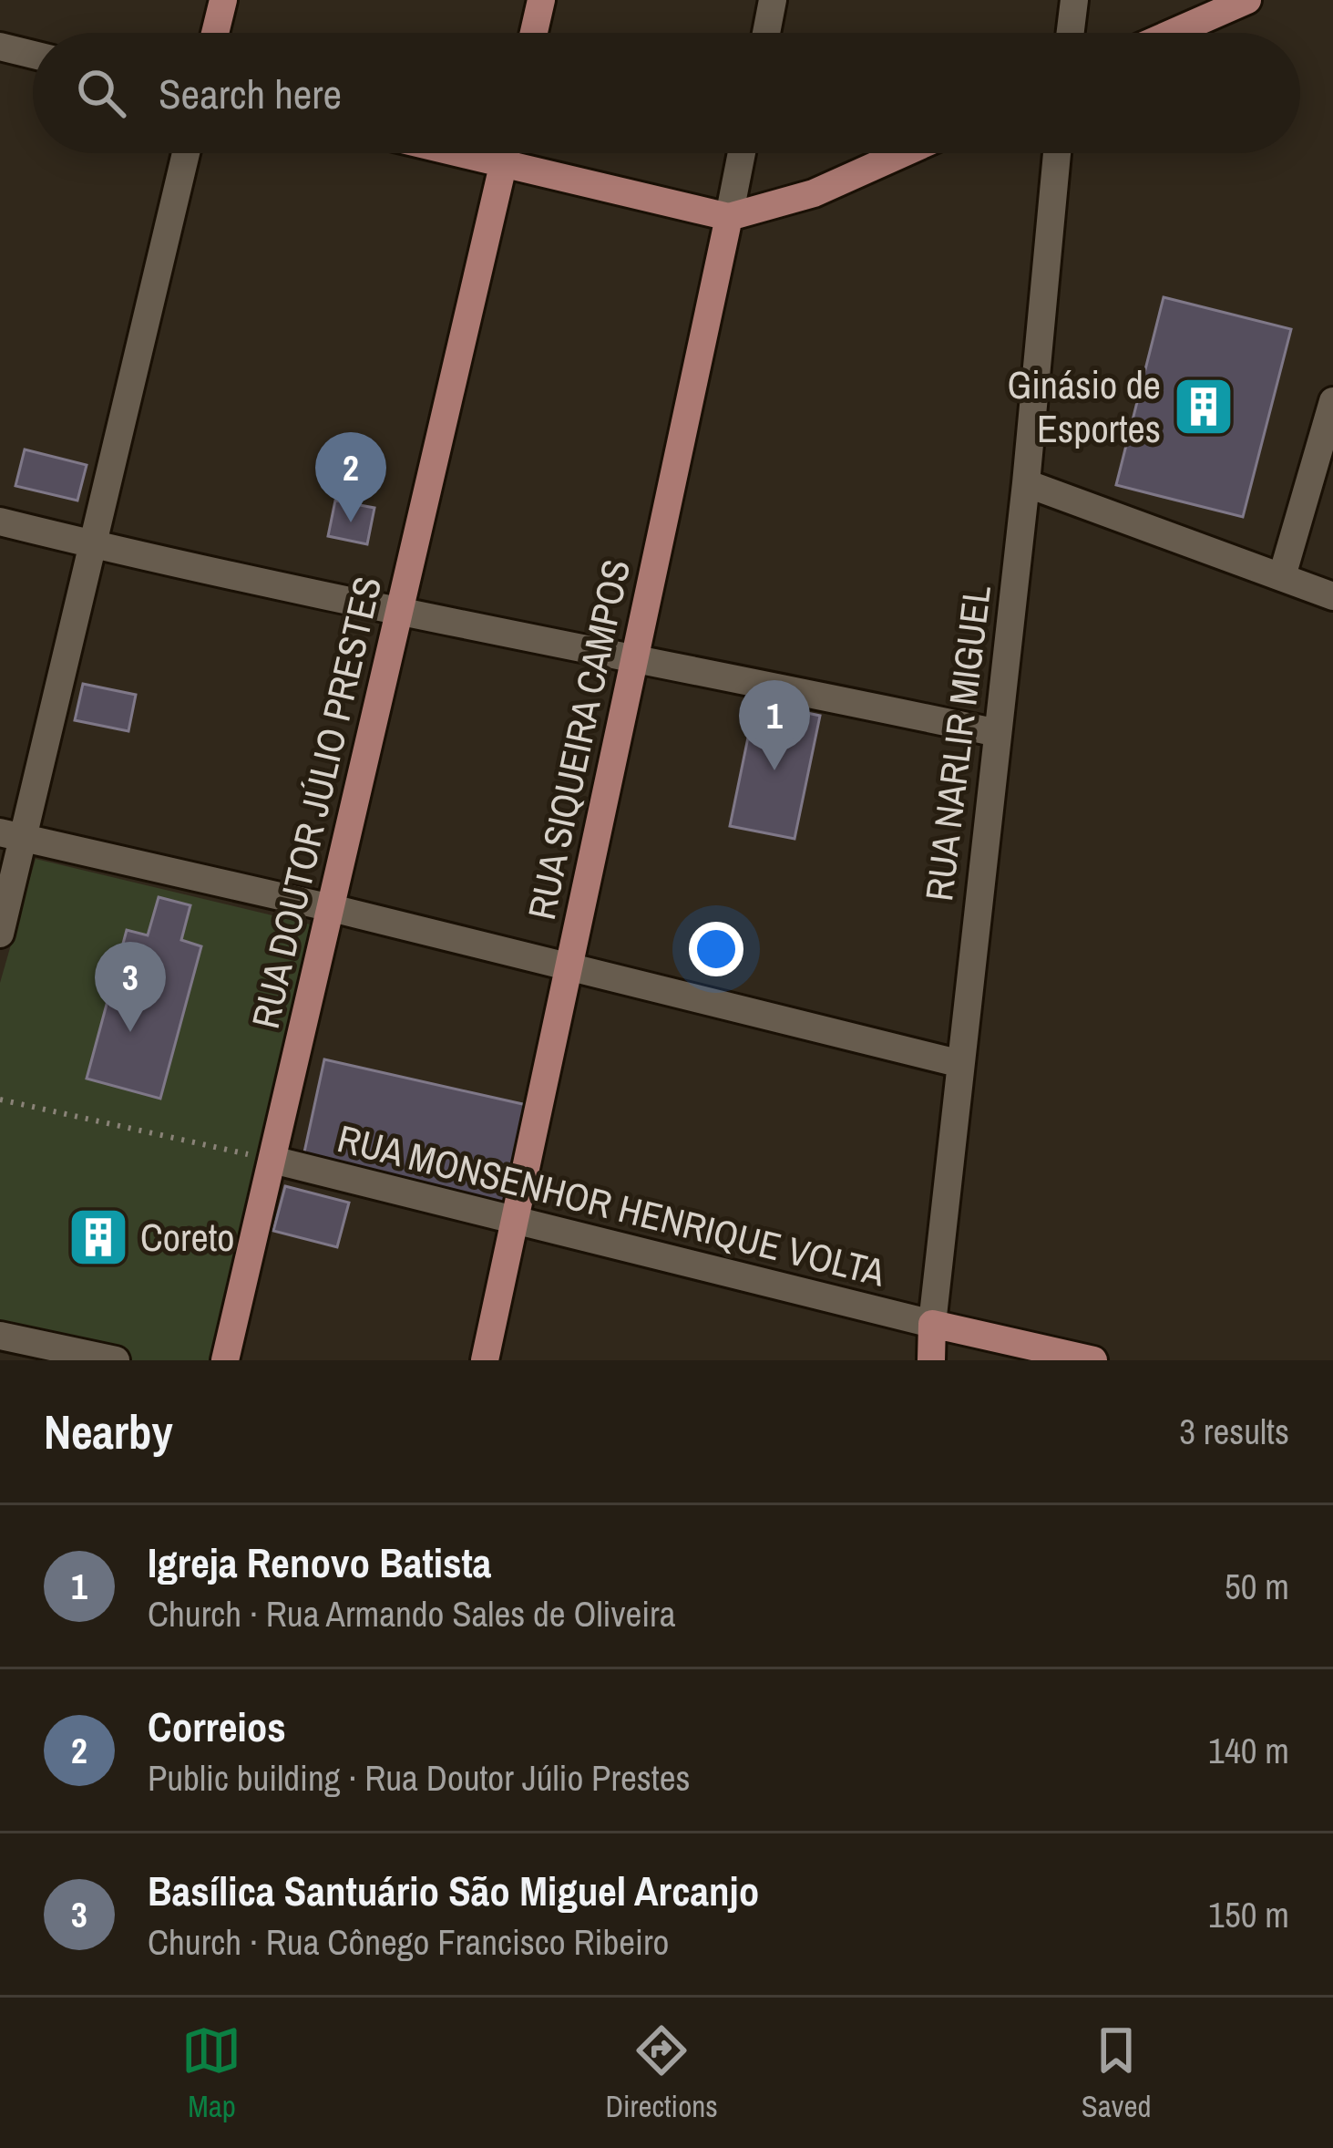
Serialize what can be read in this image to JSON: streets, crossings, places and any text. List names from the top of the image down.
{
  "streets": {
    "main road": ["RUA SIQUEIRA CAMPOS", "RUA NARLIR MIGUEL", "RUA DOUTOR JÚLIO PRESTES"],
    "street": ["RUA MONSENHOR HENRIQUE VOLTA"]
  },
  "crossings": [
    ["RUA SIQUEIRA CAMPOS", "RUA MONSENHOR HENRIQUE VOLTA"],
    ["RUA NARLIR MIGUEL", "RUA MONSENHOR HENRIQUE VOLTA"],
    ["RUA DOUTOR JÚLIO PRESTES", "RUA MONSENHOR HENRIQUE VOLTA"]
  ],
  "places": {
    "building": ["Ginásio de Esportes", "Coreto"]
  },
  "page": {
    "search": "Search here",
    "pins": ["2", "1", "3"],
    "heading": ["Nearby", "3 results"],
    "list": [
      {
        "mark": "1",
        "name": "Igreja Renovo Batista",
        "note": "Church · Rua Armando Sales de Oliveira",
        "value": "50 m"
      },
      {
        "mark": "2",
        "name": "Correios",
        "note": "Public building · Rua Doutor Júlio Prestes",
        "value": "140 m"
      },
      {
        "mark": "3",
        "name": "Basílica Santuário São Miguel Arcanjo",
        "note": "Church · Rua Cônego Francisco Ribeiro",
        "value": "150 m"
      }
    ],
    "nav": ["Map", "Directions", "Saved"]
  }
}
